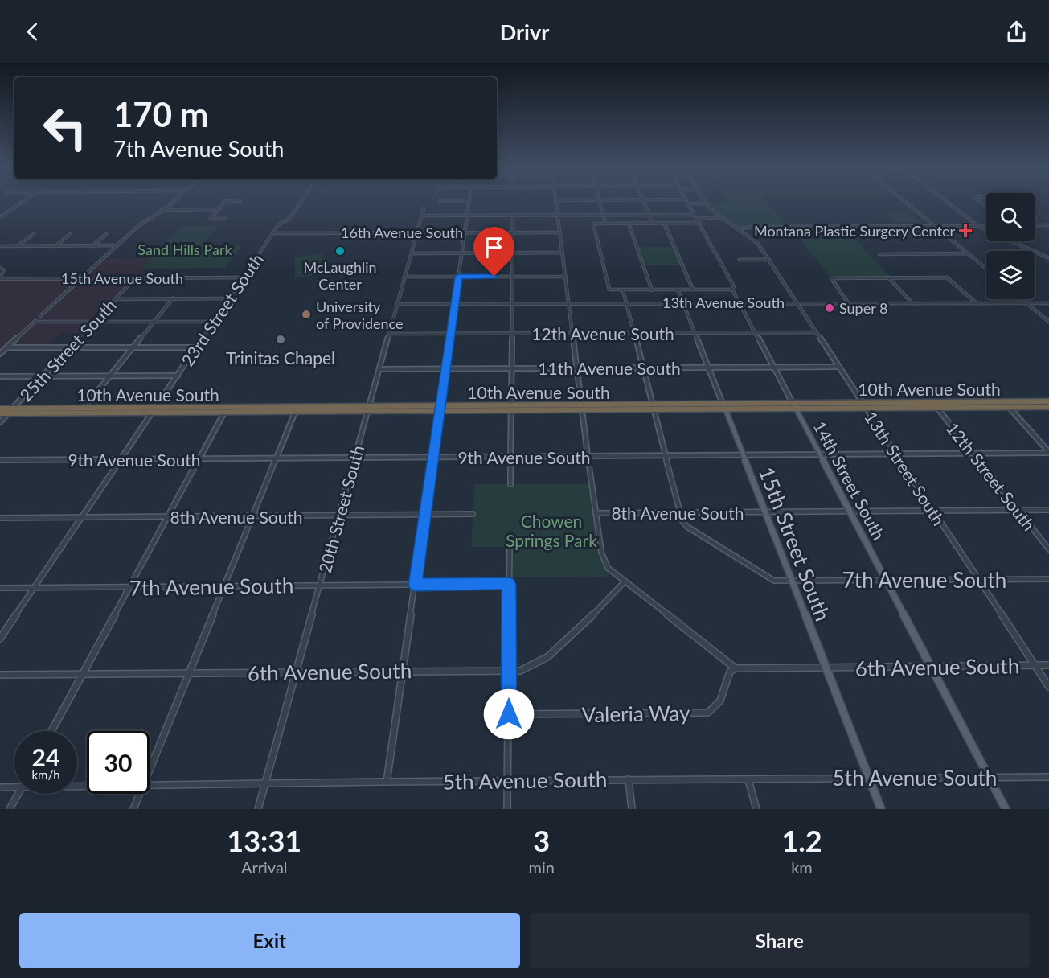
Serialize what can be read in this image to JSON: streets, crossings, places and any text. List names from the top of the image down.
{
  "streets": {
    "highway": ["10th Avenue South"],
    "main road": ["14th Street South", "15th Street South"],
    "street": [
      "16th Avenue South",
      "15th Avenue South",
      "13th Avenue South",
      "23rd Street South",
      "12th Avenue South",
      "25th Street South",
      "11th Avenue South",
      "9th Avenue South",
      "13th Street South",
      "12th Street South",
      "20th Street South",
      "8th Avenue South",
      "7th Avenue South",
      "6th Avenue South",
      "Valeria Way",
      "5th Avenue South"
    ]
  },
  "crossings": [
    ["16th Avenue South", "23rd Street South"],
    ["16th Avenue South", "20th Street South"],
    ["15th Avenue South", "23rd Street South"],
    ["15th Avenue South", "25th Street South"],
    ["13th Avenue South", "13th Street South"],
    ["13th Avenue South", "14th Street South"],
    ["13th Avenue South", "20th Street South"],
    ["13th Avenue South", "15th Street South"],
    ["23rd Street South", "10th Avenue South"],
    ["23rd Street South", "9th Avenue South"],
    ["23rd Street South", "8th Avenue South"],
    ["23rd Street South", "7th Avenue South"],
    ["12th Avenue South", "13th Street South"],
    ["12th Avenue South", "14th Street South"],
    ["12th Avenue South", "20th Street South"],
    ["12th Avenue South", "15th Street South"],
    ["25th Street South", "10th Avenue South"],
    ["11th Avenue South", "13th Street South"],
    ["11th Avenue South", "14th Street South"],
    ["11th Avenue South", "20th Street South"],
    ["11th Avenue South", "15th Street South"],
    ["10th Avenue South", "13th Street South"],
    ["10th Avenue South", "12th Street South"],
    ["10th Avenue South", "14th Street South"],
    ["10th Avenue South", "20th Street South"],
    ["10th Avenue South", "15th Street South"],
    ["9th Avenue South", "13th Street South"],
    ["9th Avenue South", "12th Street South"],
    ["9th Avenue South", "14th Street South"],
    ["9th Avenue South", "20th Street South"],
    ["9th Avenue South", "15th Street South"],
    ["13th Street South", "8th Avenue South"],
    ["13th Street South", "7th Avenue South"],
    ["13th Street South", "6th Avenue South"],
    ["12th Street South", "8th Avenue South"],
    ["14th Street South", "8th Avenue South"],
    ["14th Street South", "7th Avenue South"],
    ["14th Street South", "6th Avenue South"],
    ["14th Street South", "5th Avenue South"],
    ["20th Street South", "8th Avenue South"],
    ["20th Street South", "7th Avenue South"],
    ["20th Street South", "6th Avenue South"],
    ["20th Street South", "5th Avenue South"],
    ["8th Avenue South", "15th Street South"],
    ["8th Avenue South", "7th Avenue South"],
    ["15th Street South", "7th Avenue South"],
    ["15th Street South", "6th Avenue South"],
    ["15th Street South", "5th Avenue South"],
    ["6th Avenue South", "Valeria Way"]
  ],
  "parks": ["Sand Hills Park", "Chowen Springs Park"],
  "places": {
    "health": ["Montana Plastic Surgery Center"],
    "other": [
      "McLaughlin Center",
      "Super 8",
      "University of Providence",
      "Trinitas Chapel"
    ]
  },
  "page": {
    "header": "Drivr",
    "turn": ["170 m", "7th Avenue South"],
    "speed": "24 km/h",
    "limit": "30",
    "eta": [
      "13:31",
      "Arrival",
      "3",
      "min",
      "1.2",
      "km"
    ],
    "buttons": ["Exit", "Share"]
  }
}
